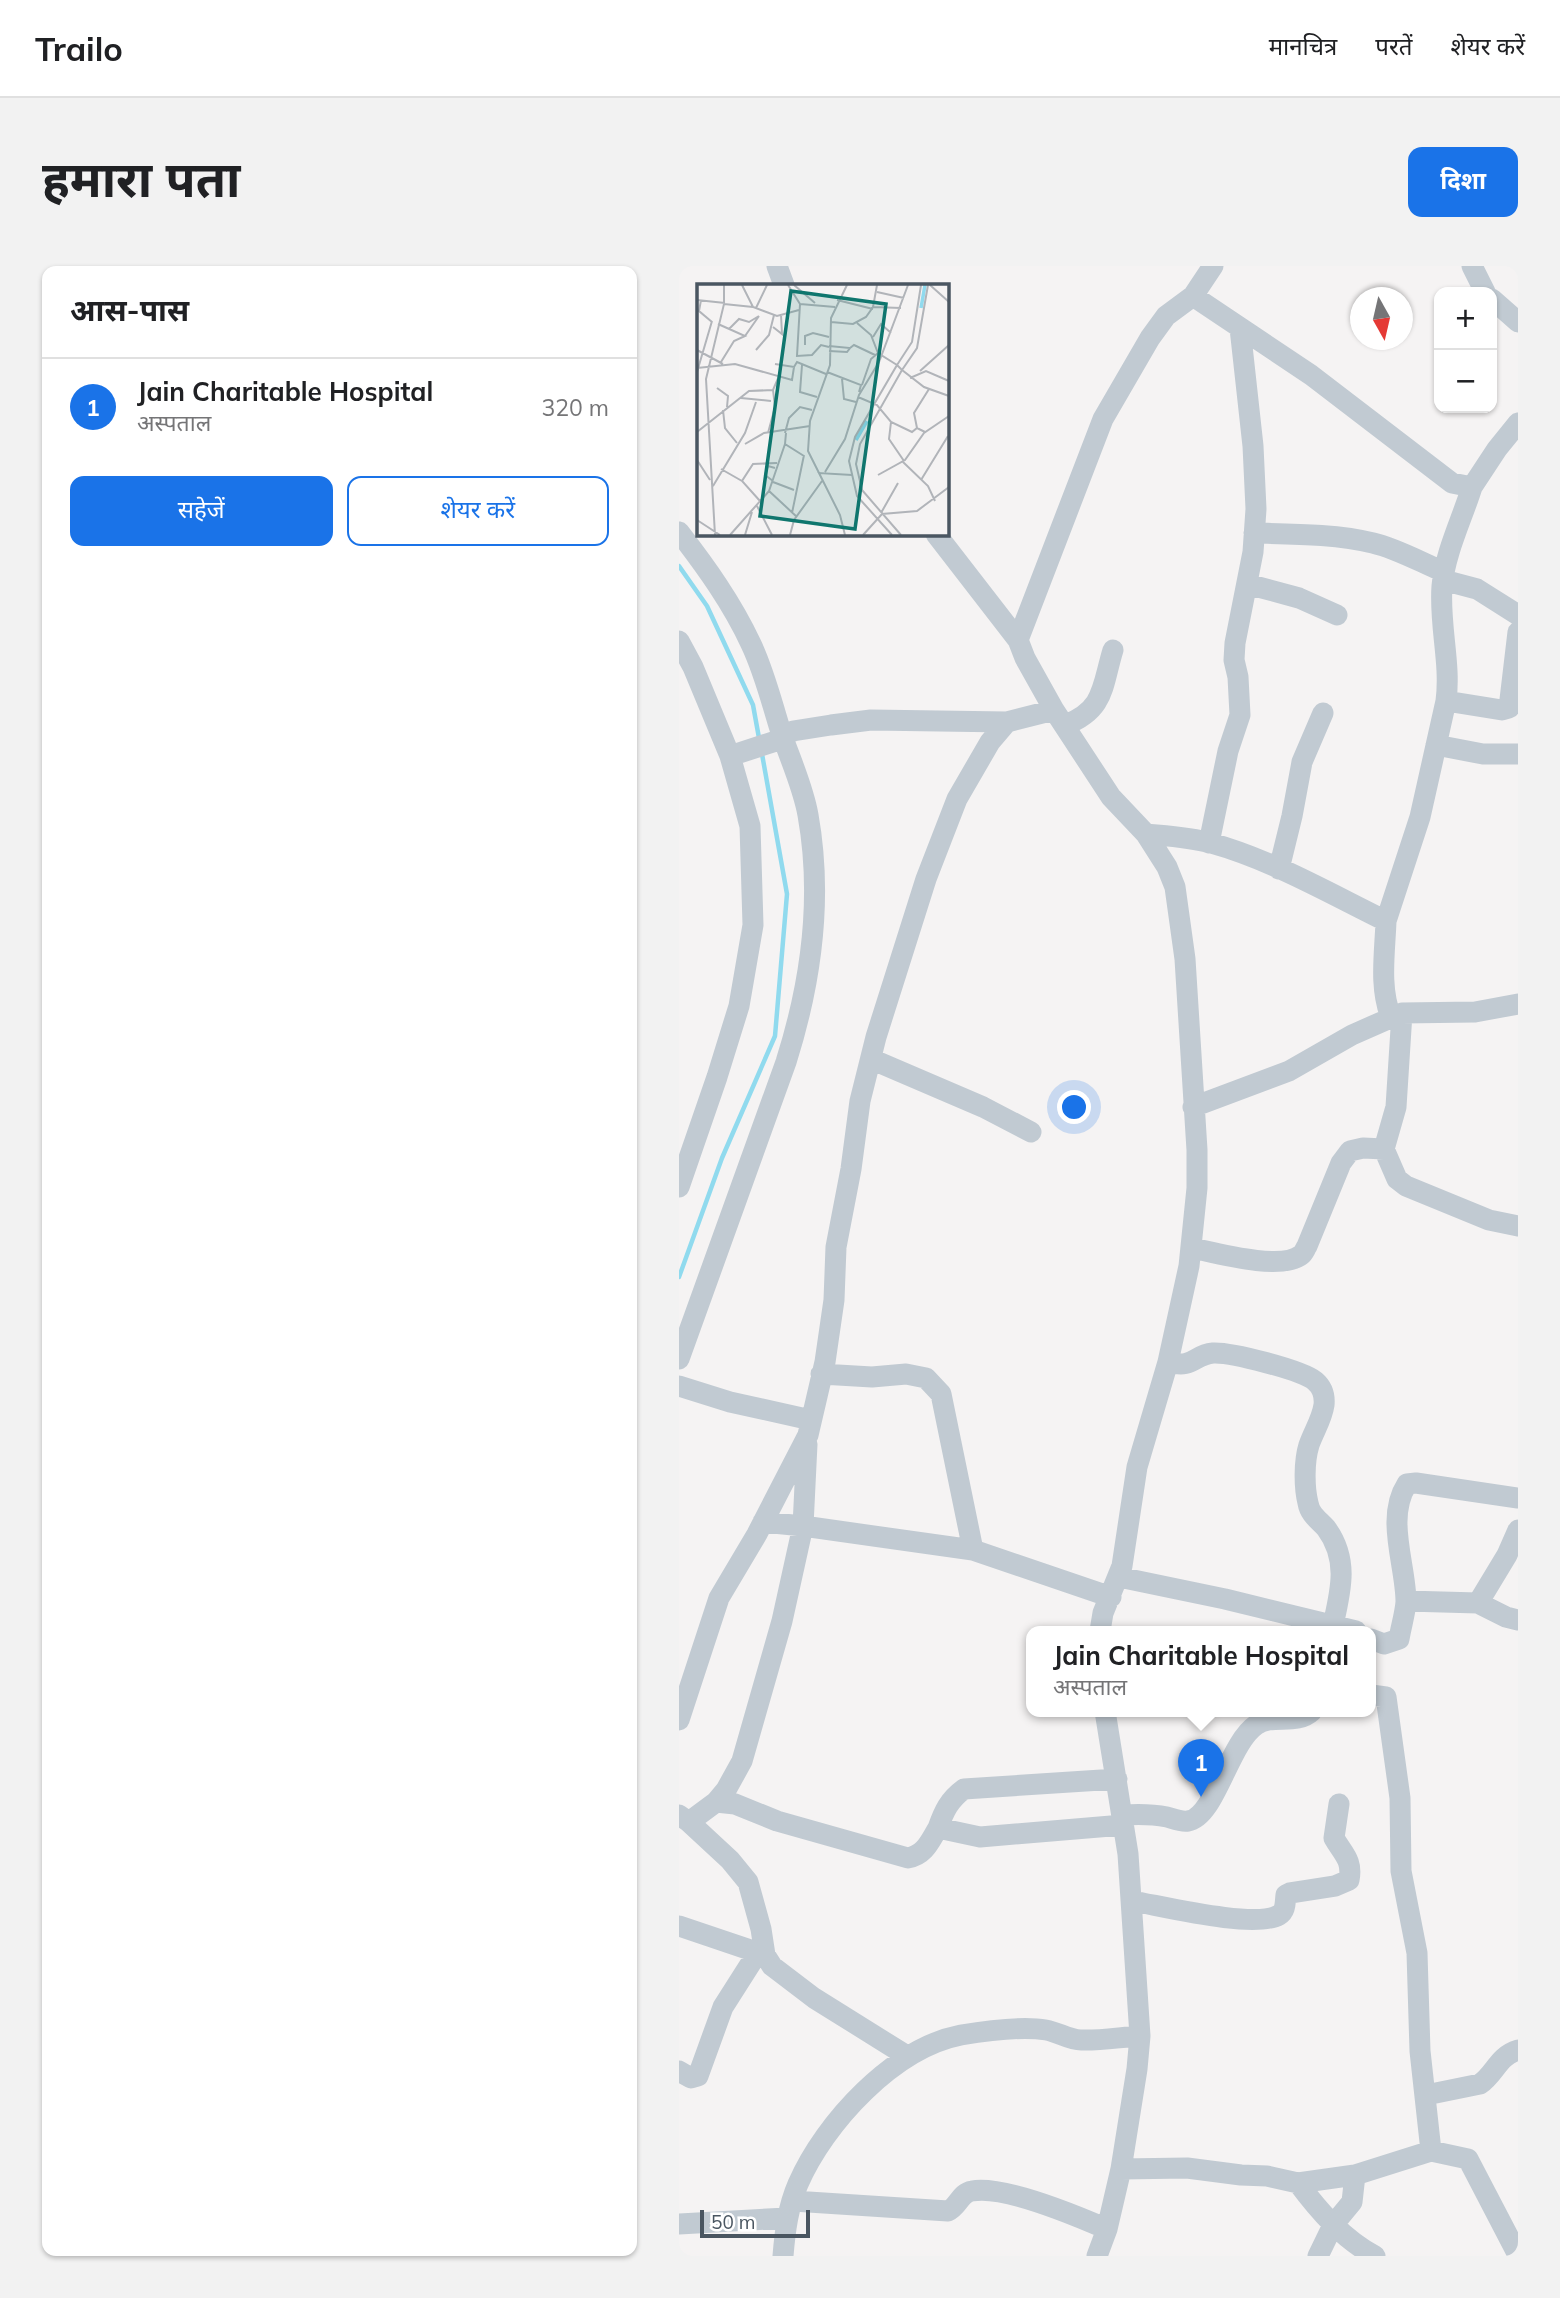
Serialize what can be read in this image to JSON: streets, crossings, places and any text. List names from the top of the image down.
{
  "scale_bar": "50 m",
  "north": "bottom",
  "page": {
    "header": "Trailo",
    "nav": ["मानचित्र", "परतें", "शेयर करें"],
    "buttons": [
      "दिशा",
      ["सहेजें", "शेयर करें"]
    ],
    "title": "हमारा पता",
    "heading": "आस-पास",
    "map_buttons": ["+", "−"],
    "list": [
      {
        "mark": "1",
        "name": "Jain Charitable Hospital",
        "note": "अस्पताल",
        "value": "320 m"
      }
    ],
    "popup": ["Jain Charitable Hospital", "अस्पताल"],
    "pins": "1",
    "scale": "50 m"
  }
}
